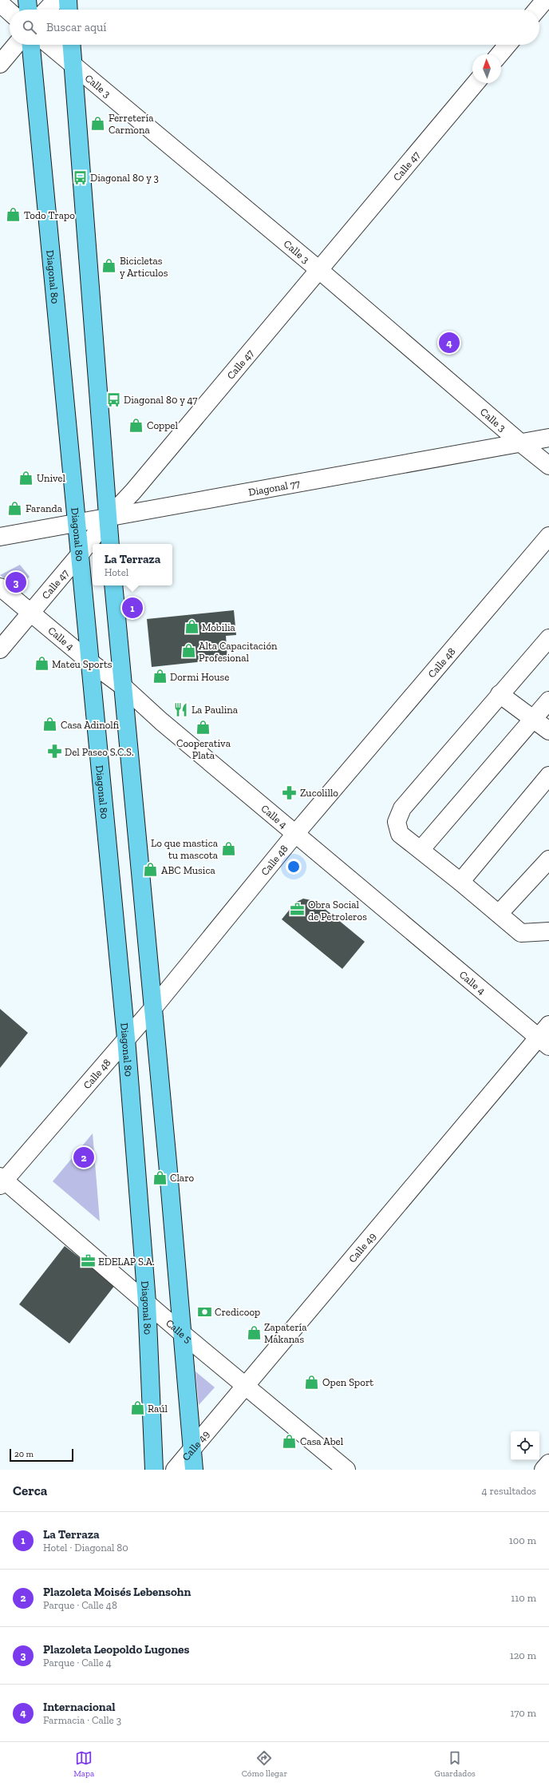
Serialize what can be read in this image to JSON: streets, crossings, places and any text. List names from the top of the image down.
{
  "streets": {
    "main road": ["Diagonal 80"],
    "street": [
      "Calle 3",
      "Calle 47",
      "Diagonal 77",
      "Calle 4",
      "Calle 48",
      "Calle 49",
      "Calle 5"
    ]
  },
  "crossings": [
    ["Calle 3", "Calle 47"],
    ["Calle 3", "Diagonal 77"],
    ["Calle 47", "Diagonal 80"],
    ["Calle 47", "Diagonal 77"],
    ["Calle 47", "Calle 4"],
    ["Diagonal 80", "Diagonal 77"],
    ["Diagonal 80", "Calle 4"],
    ["Diagonal 80", "Calle 48"],
    ["Diagonal 80", "Calle 5"],
    ["Calle 4", "Calle 48"],
    ["Calle 4", "Calle 49"],
    ["Calle 48", "Calle 5"],
    ["Calle 49", "Calle 5"]
  ],
  "places": {
    "shop": [
      "Ferretería Carmona",
      "Todo Trapo",
      "Bicicletas y Articulos",
      "Coppel",
      "Univel",
      "Faranda",
      "Mobilia",
      "Alta Capacitación Profesional",
      "Mateu Sports",
      "Dormi House",
      "Casa Adinolfi",
      "Cooperativa Plata",
      "Lo que mastica tu mascota",
      "ABC Musica",
      "Claro",
      "Zapatería Makanas",
      "Open Sport",
      "Raúl",
      "Casa Abel"
    ],
    "bus stop": ["Diagonal 80 y 3", "Diagonal 80 y 47"],
    "restaurant": ["La Paulina"],
    "pharmacy": ["Del Paseo S.C.S.", "Zucolillo"],
    "office": ["Obra Social de Petroleros", "EDELAP S.A."],
    "bank": ["Credicoop"]
  },
  "scale_bar": "20 m",
  "north": "top",
  "page": {
    "search": "Buscar aquí",
    "pins": [
      "4",
      "3",
      "1",
      "2"
    ],
    "popup": ["La Terraza", "Hotel"],
    "scale": "20 m",
    "heading": ["Cerca", "4 resultados"],
    "list": [
      {
        "mark": "1",
        "name": "La Terraza",
        "note": "Hotel · Diagonal 80",
        "value": "100 m"
      },
      {
        "mark": "2",
        "name": "Plazoleta Moisés Lebensohn",
        "note": "Parque · Calle 48",
        "value": "110 m"
      },
      {
        "mark": "3",
        "name": "Plazoleta Leopoldo Lugones",
        "note": "Parque · Calle 4",
        "value": "120 m"
      },
      {
        "mark": "4",
        "name": "Internacional",
        "note": "Farmacia · Calle 3",
        "value": "170 m"
      }
    ],
    "nav": ["Mapa", "Cómo llegar", "Guardados"]
  }
}
